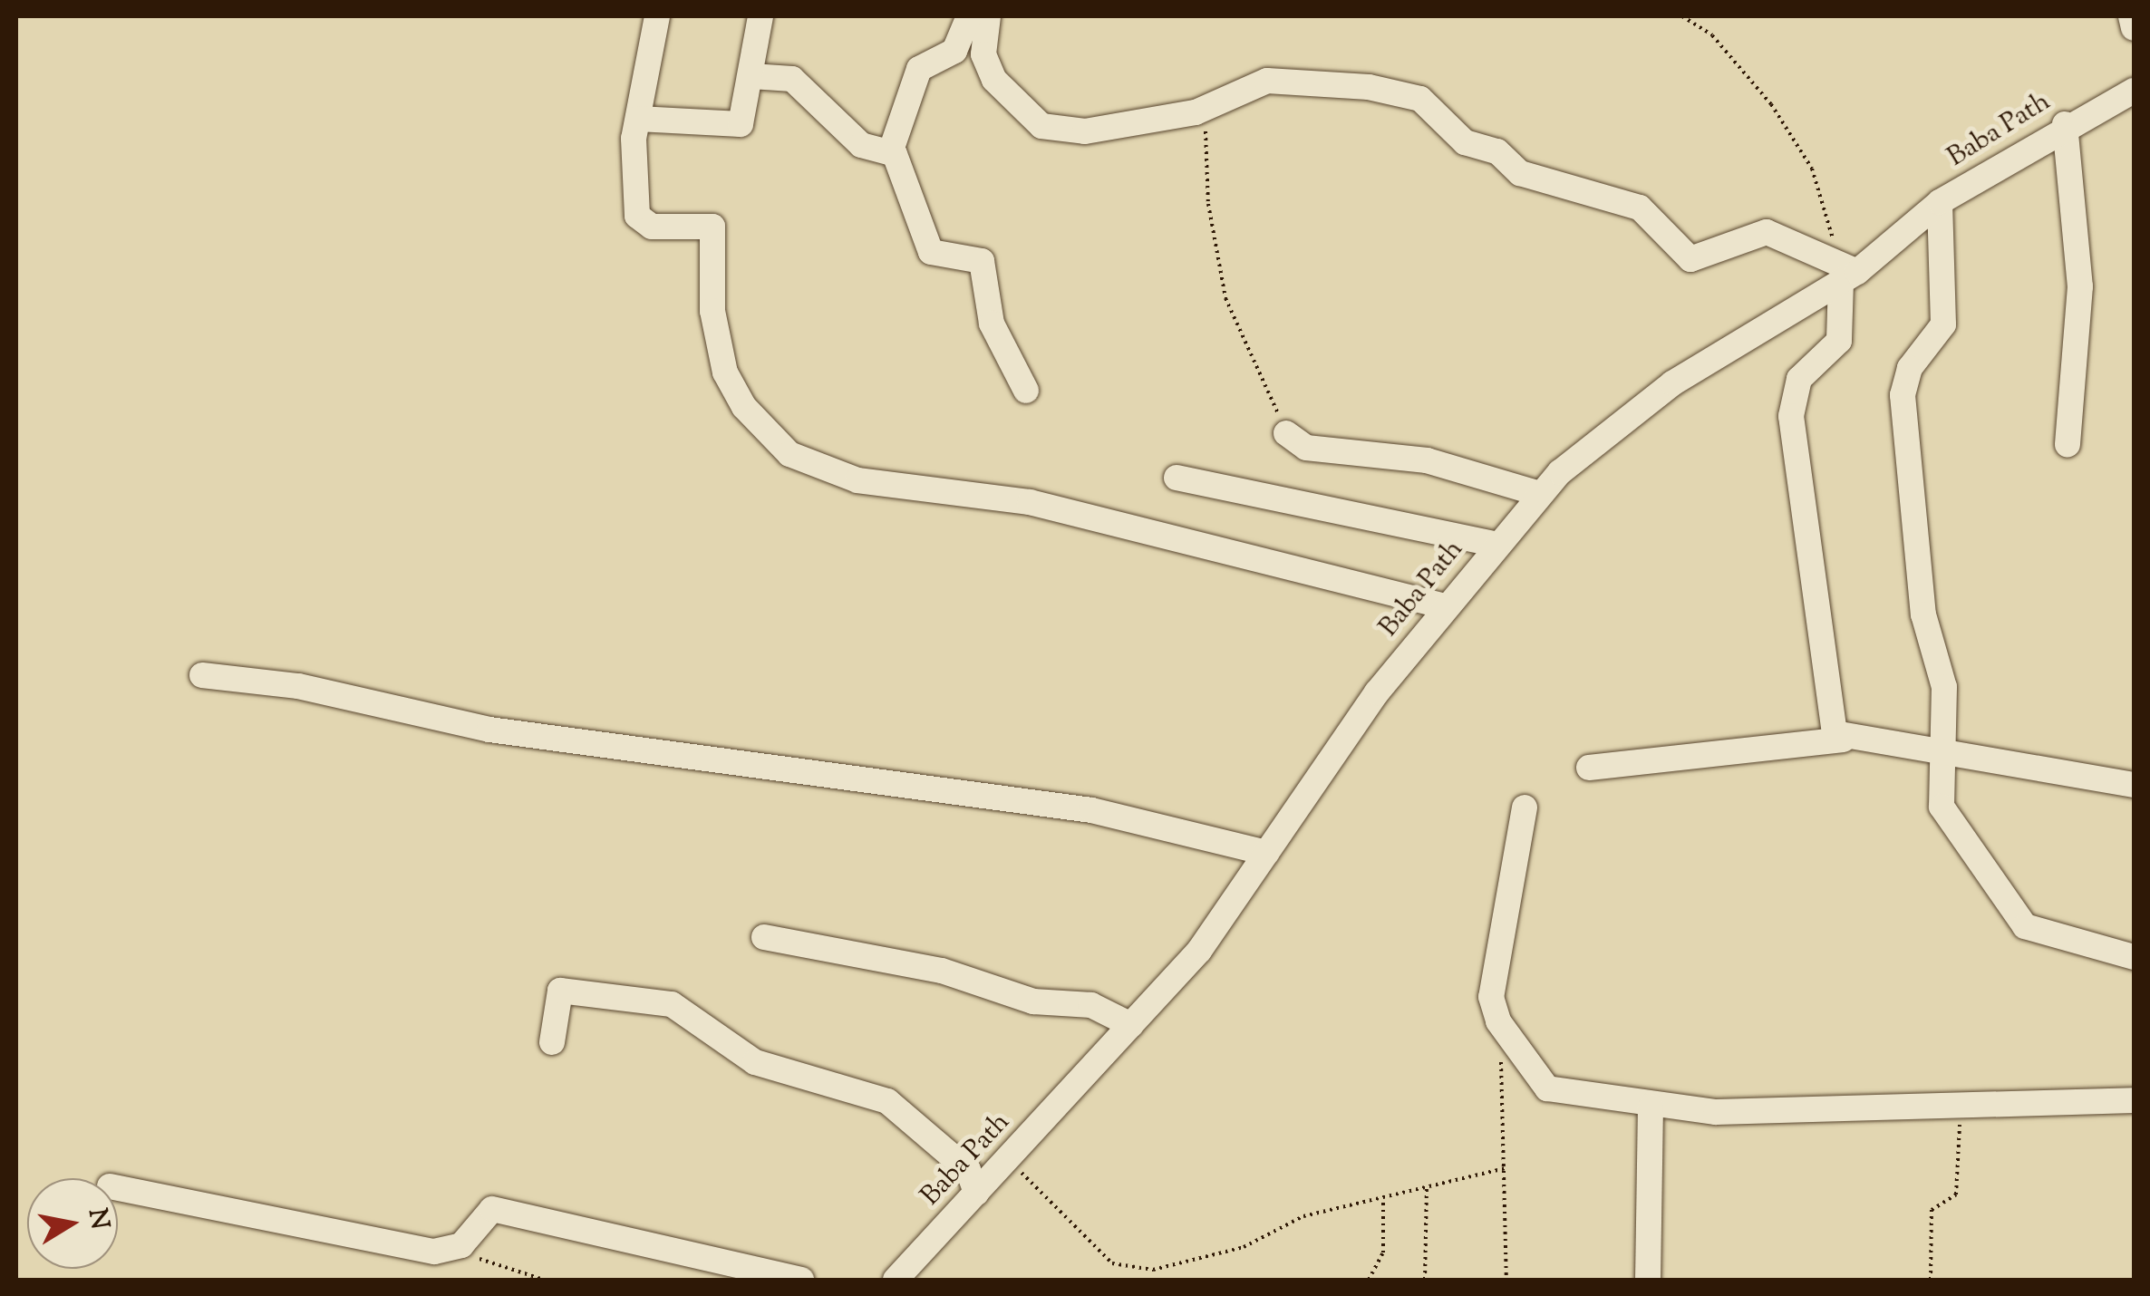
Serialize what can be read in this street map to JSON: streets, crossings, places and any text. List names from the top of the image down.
{
  "streets": {
    "street": ["Baba Path"]
  },
  "north": "right"
}
